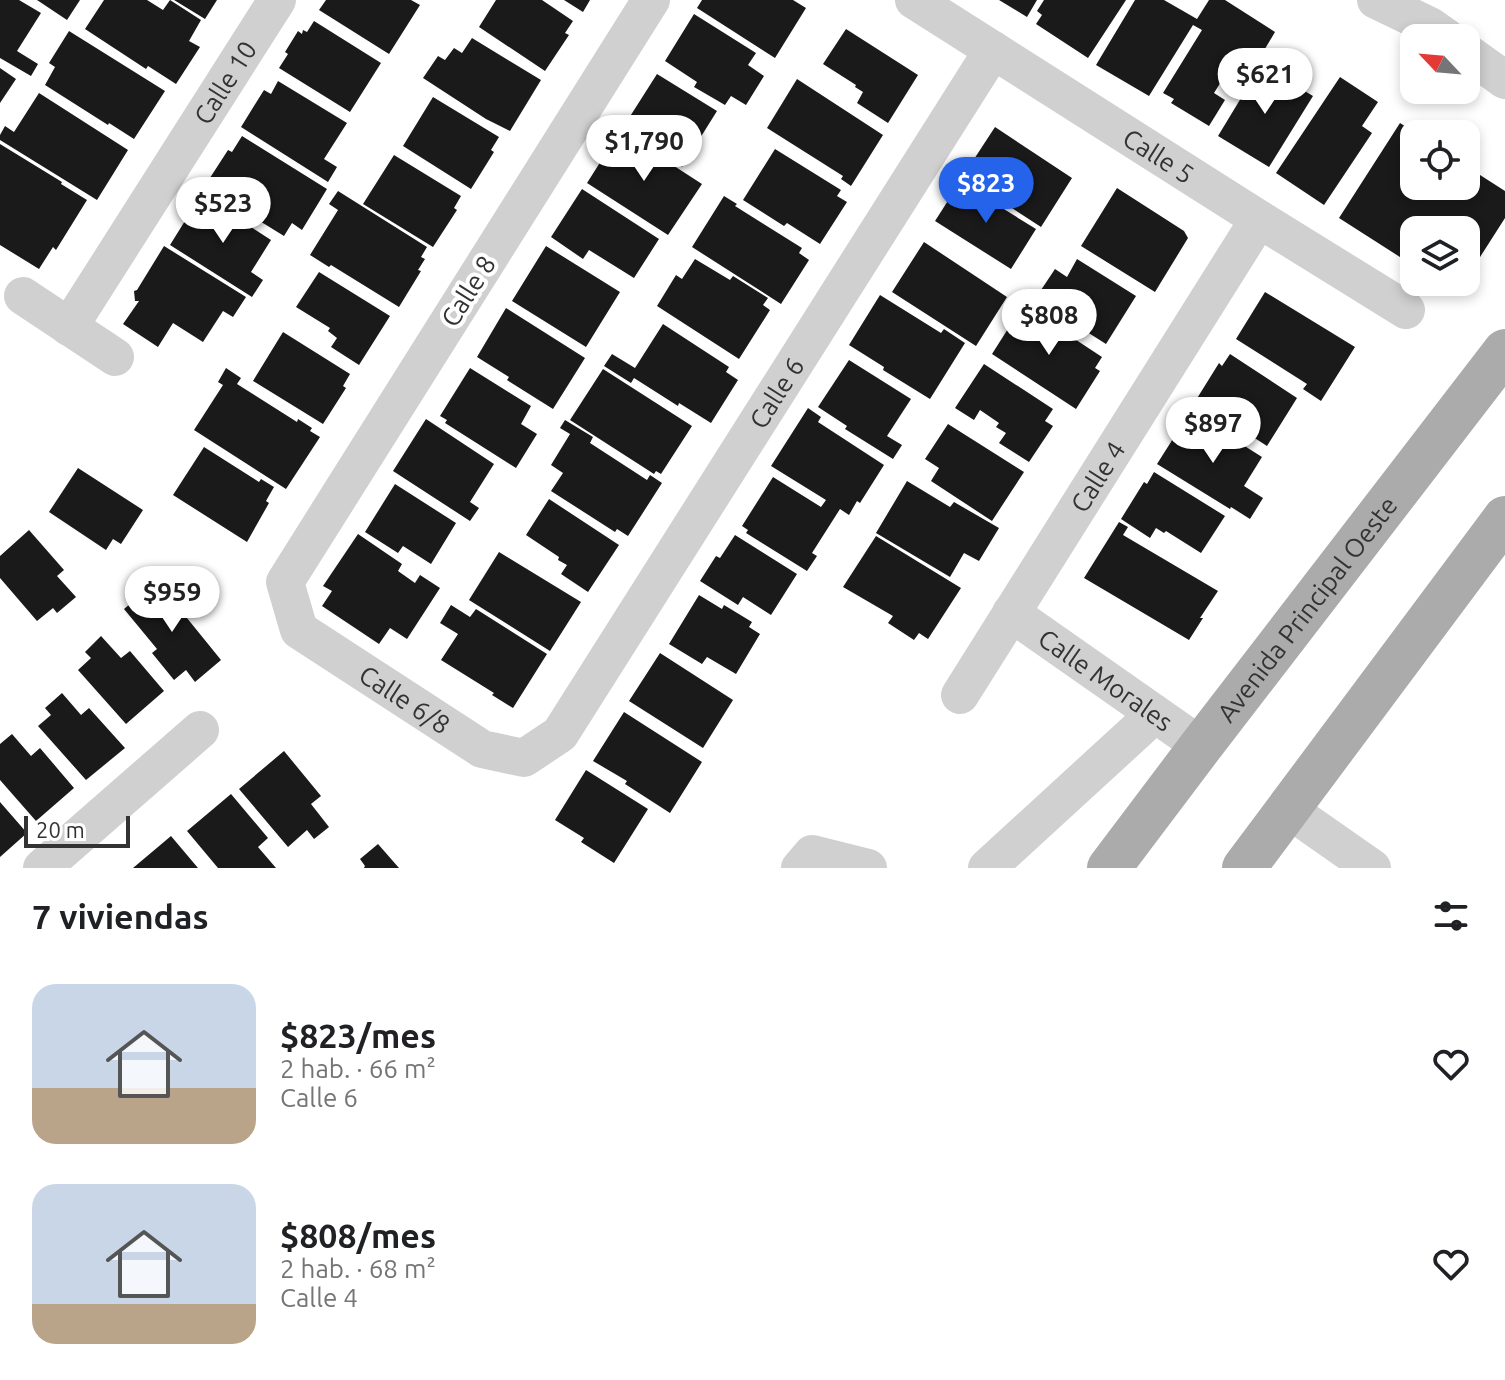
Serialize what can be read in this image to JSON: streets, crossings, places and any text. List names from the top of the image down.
{
  "streets": {
    "main road": ["Avenida Principal Oeste"],
    "street": [
      "Calle 10",
      "Calle 5",
      "Calle 8",
      "Calle 6",
      "Calle 4",
      "Calle Morales",
      "Calle 6/8"
    ]
  },
  "crossings": [
    ["Calle 5", "Calle 6"],
    ["Calle 5", "Calle 4"],
    ["Calle 8", "Calle 6/8"],
    ["Calle 6", "Calle 6/8"],
    ["Calle 4", "Calle Morales"],
    ["Avenida Principal Oeste", "Calle Morales"]
  ],
  "scale_bar": "20 m",
  "north": "top left",
  "page": {
    "price": [
      "$621",
      "$1,790",
      "$823",
      "$523",
      "$808",
      "$897",
      "$959"
    ],
    "scale": "20 m",
    "heading": "7 viviendas",
    "list": [
      {
        "name": "$823/mes",
        "note": "2 hab. · 66 m² · Calle 6"
      },
      {
        "name": "$808/mes",
        "note": "2 hab. · 68 m² · Calle 4"
      }
    ]
  }
}
